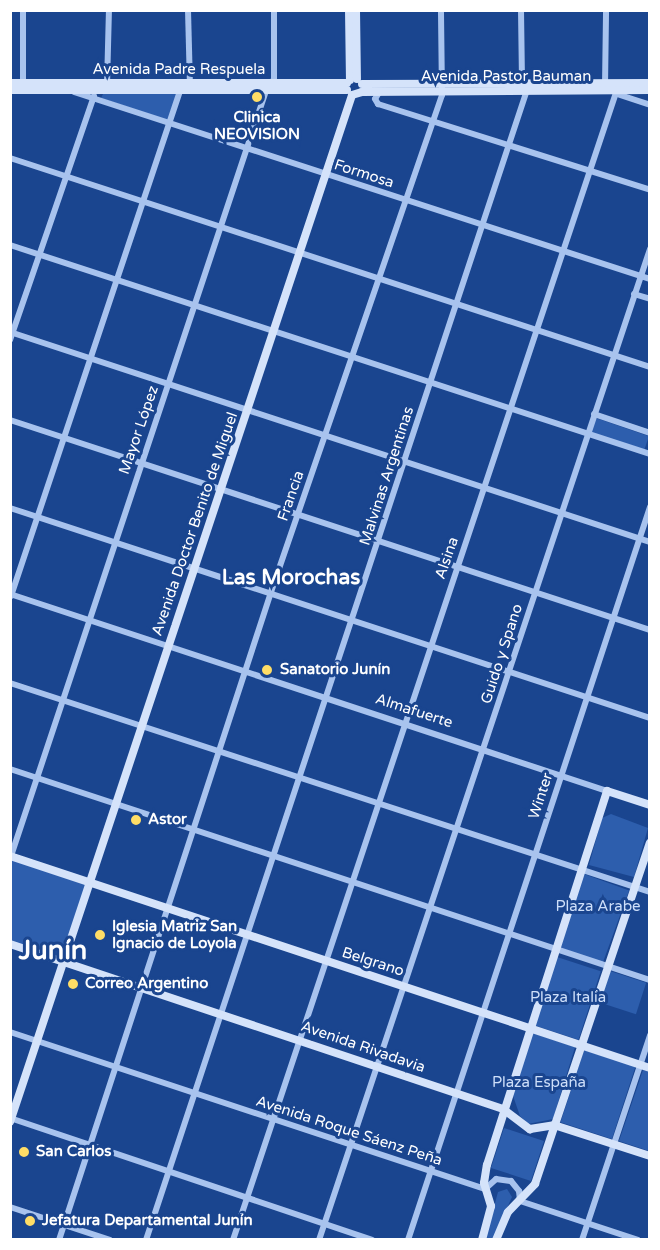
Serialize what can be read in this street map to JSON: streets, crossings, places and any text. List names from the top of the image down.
{
  "streets": {
    "main road": [
      "Avenida Padre Respuela",
      "Avenida Pastor Bauman",
      "Avenida Doctor Benito de Miguel",
      "Almafuerte",
      "Belgrano",
      "Avenida Rivadavia"
    ],
    "street": [
      "Formosa",
      "Mayor López",
      "Malvinas Argentinas",
      "Francia",
      "Alsina",
      "Guido y Spano",
      "Winter",
      "Avenida Roque Sáenz Peña"
    ]
  },
  "crossings": [
    ["Avenida Padre Respuela", "Avenida Pastor Bauman"],
    ["Avenida Padre Respuela", "Formosa"],
    ["Avenida Padre Respuela", "Mayor López"],
    ["Avenida Padre Respuela", "Avenida Doctor Benito de Miguel"],
    ["Avenida Pastor Bauman", "Malvinas Argentinas"],
    ["Avenida Pastor Bauman", "Francia"],
    ["Avenida Pastor Bauman", "Avenida Doctor Benito de Miguel"],
    ["Avenida Pastor Bauman", "Alsina"],
    ["Formosa", "Mayor López"],
    ["Formosa", "Malvinas Argentinas"],
    ["Formosa", "Francia"],
    ["Formosa", "Avenida Doctor Benito de Miguel"],
    ["Formosa", "Alsina"],
    ["Formosa", "Guido y Spano"],
    ["Mayor López", "Almafuerte"],
    ["Mayor López", "Belgrano"],
    ["Malvinas Argentinas", "Almafuerte"],
    ["Malvinas Argentinas", "Belgrano"],
    ["Malvinas Argentinas", "Avenida Rivadavia"],
    ["Malvinas Argentinas", "Avenida Roque Sáenz Peña"],
    ["Francia", "Almafuerte"],
    ["Francia", "Belgrano"],
    ["Francia", "Avenida Rivadavia"],
    ["Francia", "Avenida Roque Sáenz Peña"],
    ["Avenida Doctor Benito de Miguel", "Almafuerte"],
    ["Avenida Doctor Benito de Miguel", "Belgrano"],
    ["Avenida Doctor Benito de Miguel", "Avenida Rivadavia"],
    ["Avenida Doctor Benito de Miguel", "Avenida Roque Sáenz Peña"],
    ["Alsina", "Almafuerte"],
    ["Alsina", "Belgrano"],
    ["Alsina", "Avenida Rivadavia"],
    ["Alsina", "Avenida Roque Sáenz Peña"],
    ["Guido y Spano", "Almafuerte"],
    ["Guido y Spano", "Belgrano"],
    ["Guido y Spano", "Avenida Rivadavia"],
    ["Guido y Spano", "Avenida Roque Sáenz Peña"],
    ["Almafuerte", "Winter"],
    ["Winter", "Belgrano"],
    ["Winter", "Avenida Rivadavia"],
    ["Winter", "Avenida Roque Sáenz Peña"]
  ],
  "districts": ["Las Morochas", "Junín"],
  "parks": ["Plaza Arabe", "Plaza Italia", "Plaza España"],
  "places": [
    "Clinica NEOVISION",
    "Sanatorio Junín",
    "Astor",
    "Iglesia Matriz San Ignacio de Loyola",
    "Correo Argentino",
    "San Carlos",
    "Jefatura Departamental Junín"
  ]
}
